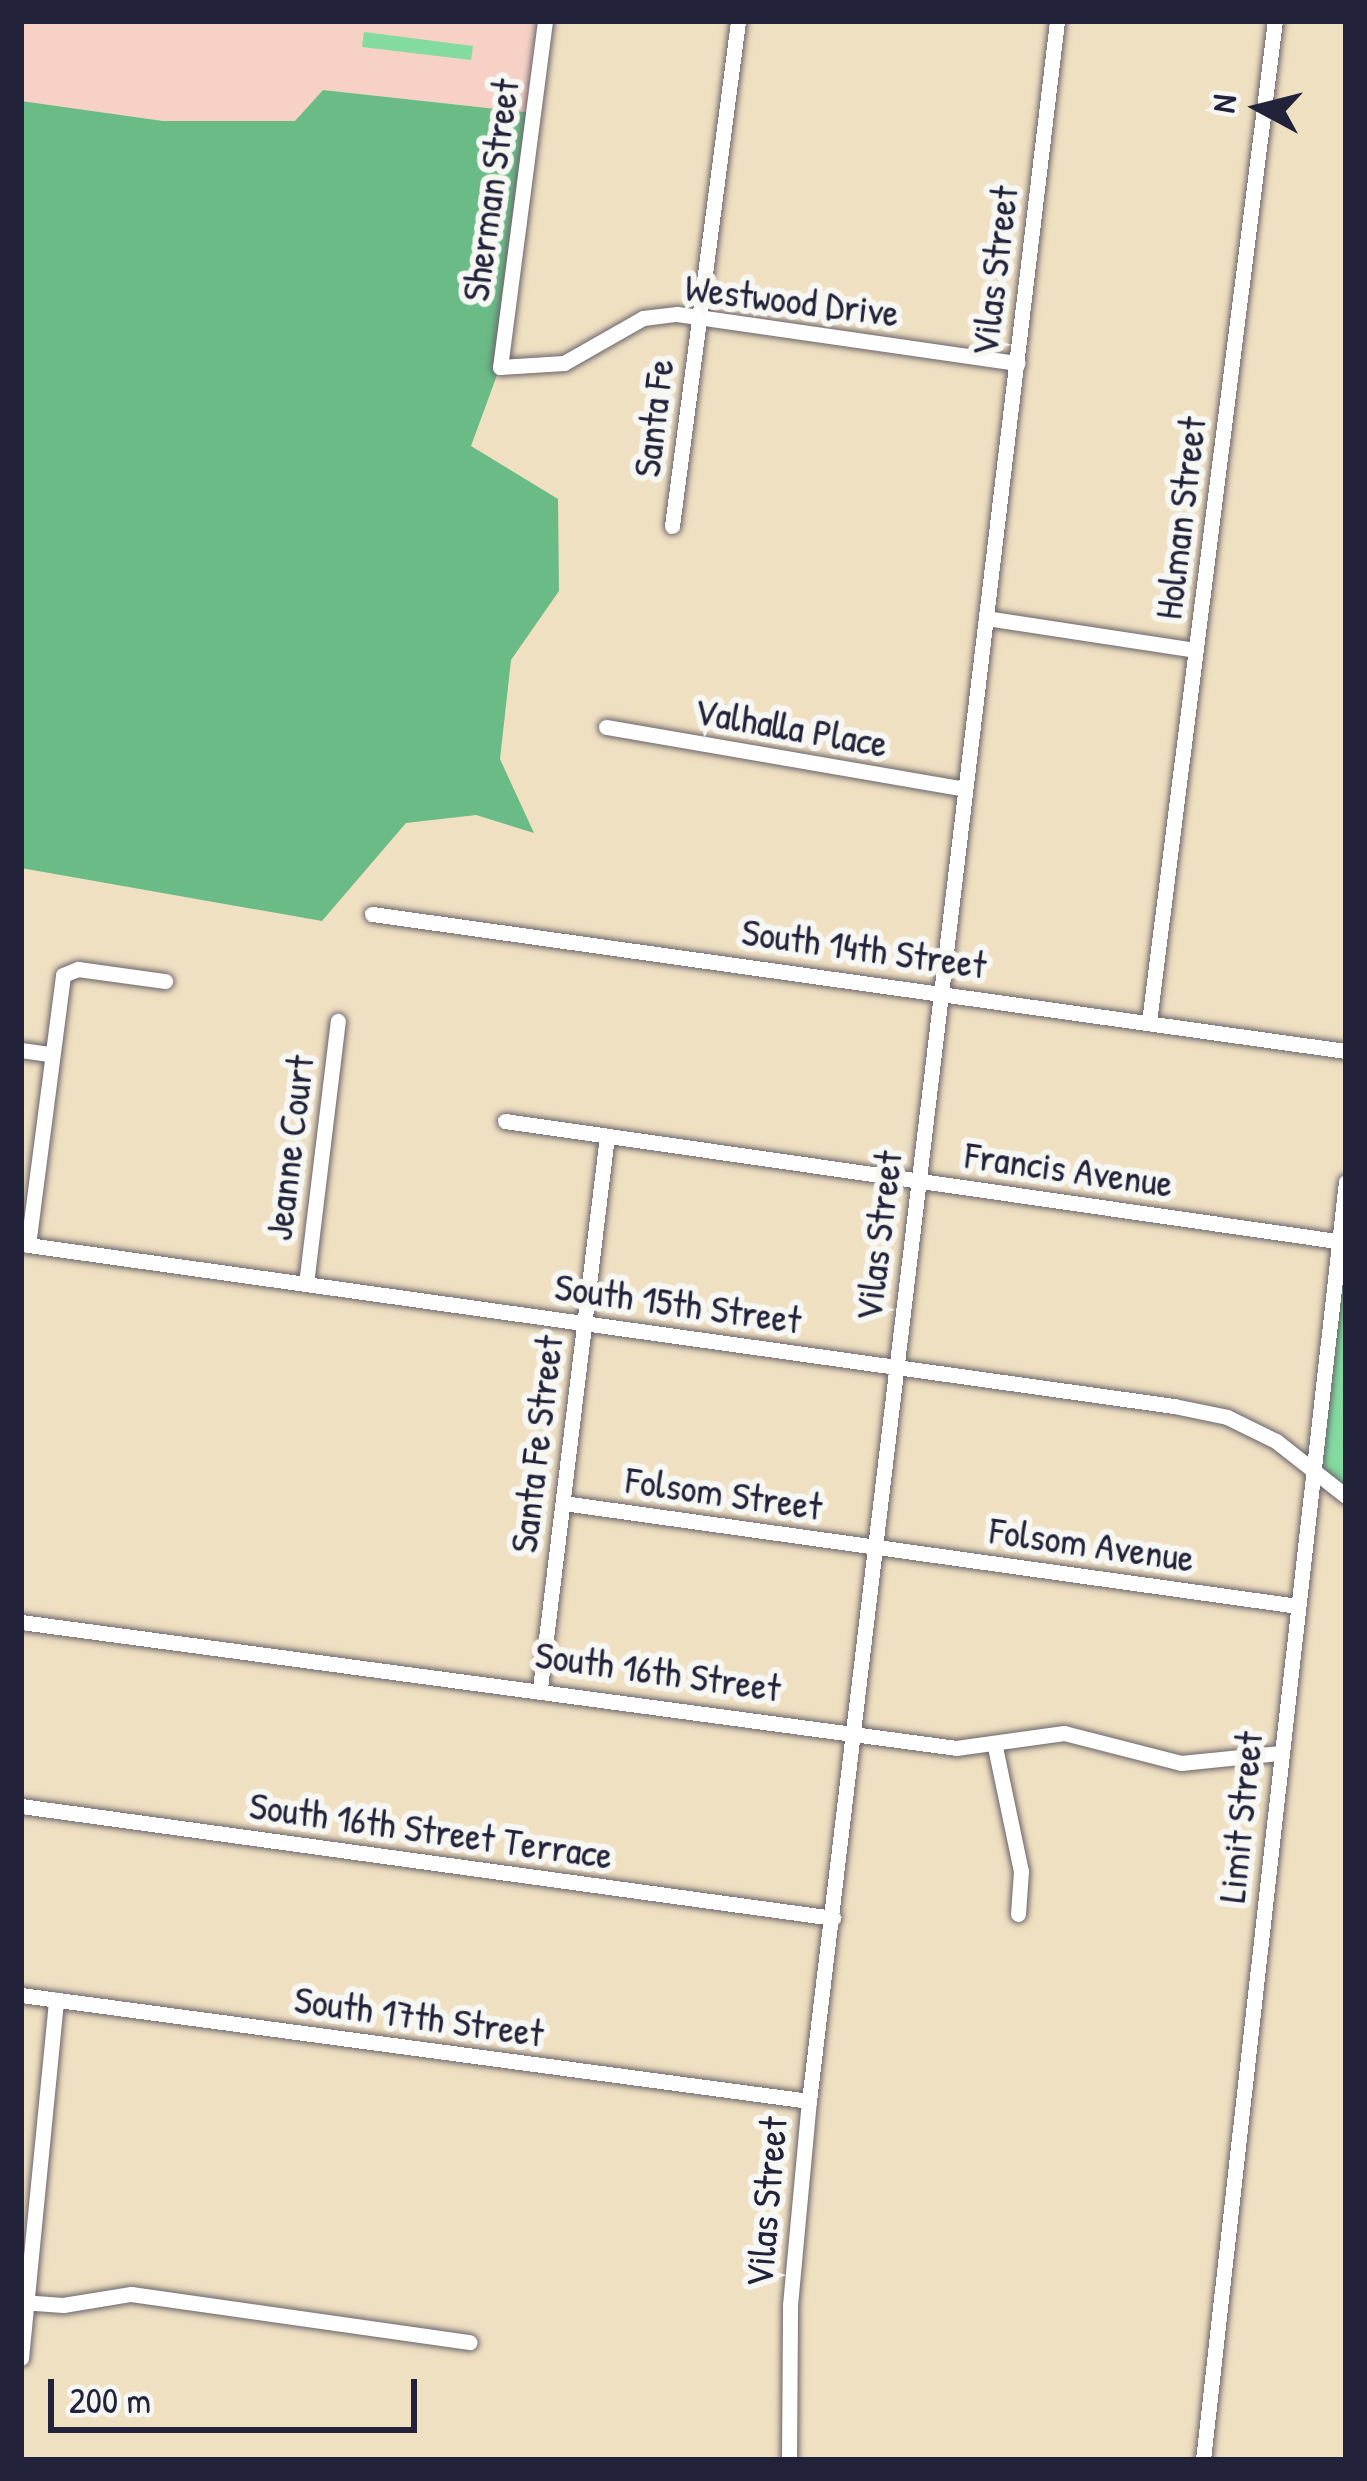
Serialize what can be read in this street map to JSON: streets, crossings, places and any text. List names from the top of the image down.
{
  "streets": {
    "street": [
      "Sherman Street",
      "Vilas Street",
      "Westwood Drive",
      "Santa Fe",
      "Holman Street",
      "Valhalla Place",
      "South 14th Street",
      "Jeanne Court",
      "Francis Avenue",
      "South 15th Street",
      "Santa Fe Street",
      "Folsom Street",
      "Folsom Avenue",
      "South 16th Street",
      "Limit Street",
      "South 16th Street Terrace",
      "South 17th Street"
    ]
  },
  "crossings": [
    ["Sherman Street", "Westwood Drive"],
    ["Vilas Street", "Westwood Drive"],
    ["Vilas Street", "Valhalla Place"],
    ["Vilas Street", "South 14th Street"],
    ["Vilas Street", "Francis Avenue"],
    ["Vilas Street", "South 15th Street"],
    ["Vilas Street", "Folsom Street"],
    ["Vilas Street", "Folsom Avenue"],
    ["Vilas Street", "South 16th Street"],
    ["Vilas Street", "South 16th Street Terrace"],
    ["Vilas Street", "South 17th Street"],
    ["Westwood Drive", "Santa Fe"],
    ["Holman Street", "South 14th Street"],
    ["Jeanne Court", "South 15th Street"],
    ["Francis Avenue", "Santa Fe Street"],
    ["Francis Avenue", "Limit Street"],
    ["South 15th Street", "Santa Fe Street"],
    ["South 15th Street", "Limit Street"],
    ["Santa Fe Street", "Folsom Street"],
    ["Santa Fe Street", "South 16th Street"],
    ["Folsom Street", "Folsom Avenue"],
    ["Folsom Avenue", "Limit Street"],
    ["South 16th Street", "Limit Street"]
  ],
  "scale_bar": "200 m",
  "north": "left"
}
